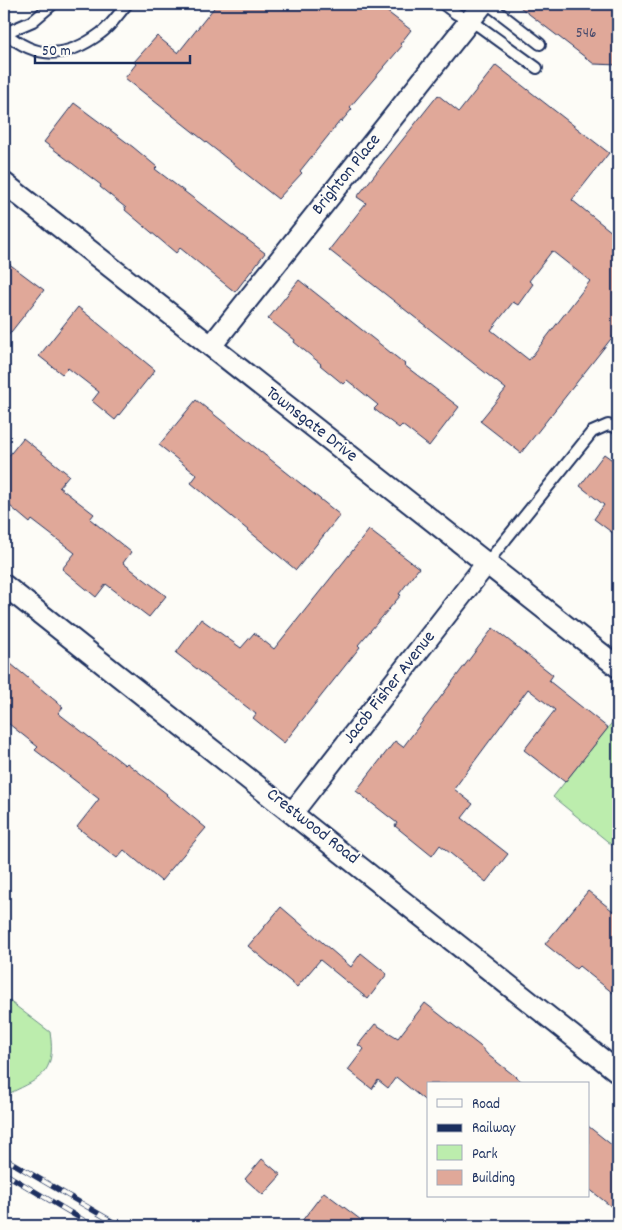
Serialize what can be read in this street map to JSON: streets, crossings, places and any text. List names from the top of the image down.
{
  "streets": {
    "street": [
      "Brighton Place",
      "Townsgate Drive",
      "Jacob Fisher Avenue",
      "Crestwood Road"
    ]
  },
  "crossings": [
    ["Brighton Place", "Townsgate Drive"],
    ["Townsgate Drive", "Jacob Fisher Avenue"],
    ["Jacob Fisher Avenue", "Crestwood Road"]
  ],
  "house_numbers": ["546"],
  "legend": [
    "Road",
    "Railway",
    "Park",
    "Building"
  ],
  "scale_bar": "50 m"
}
